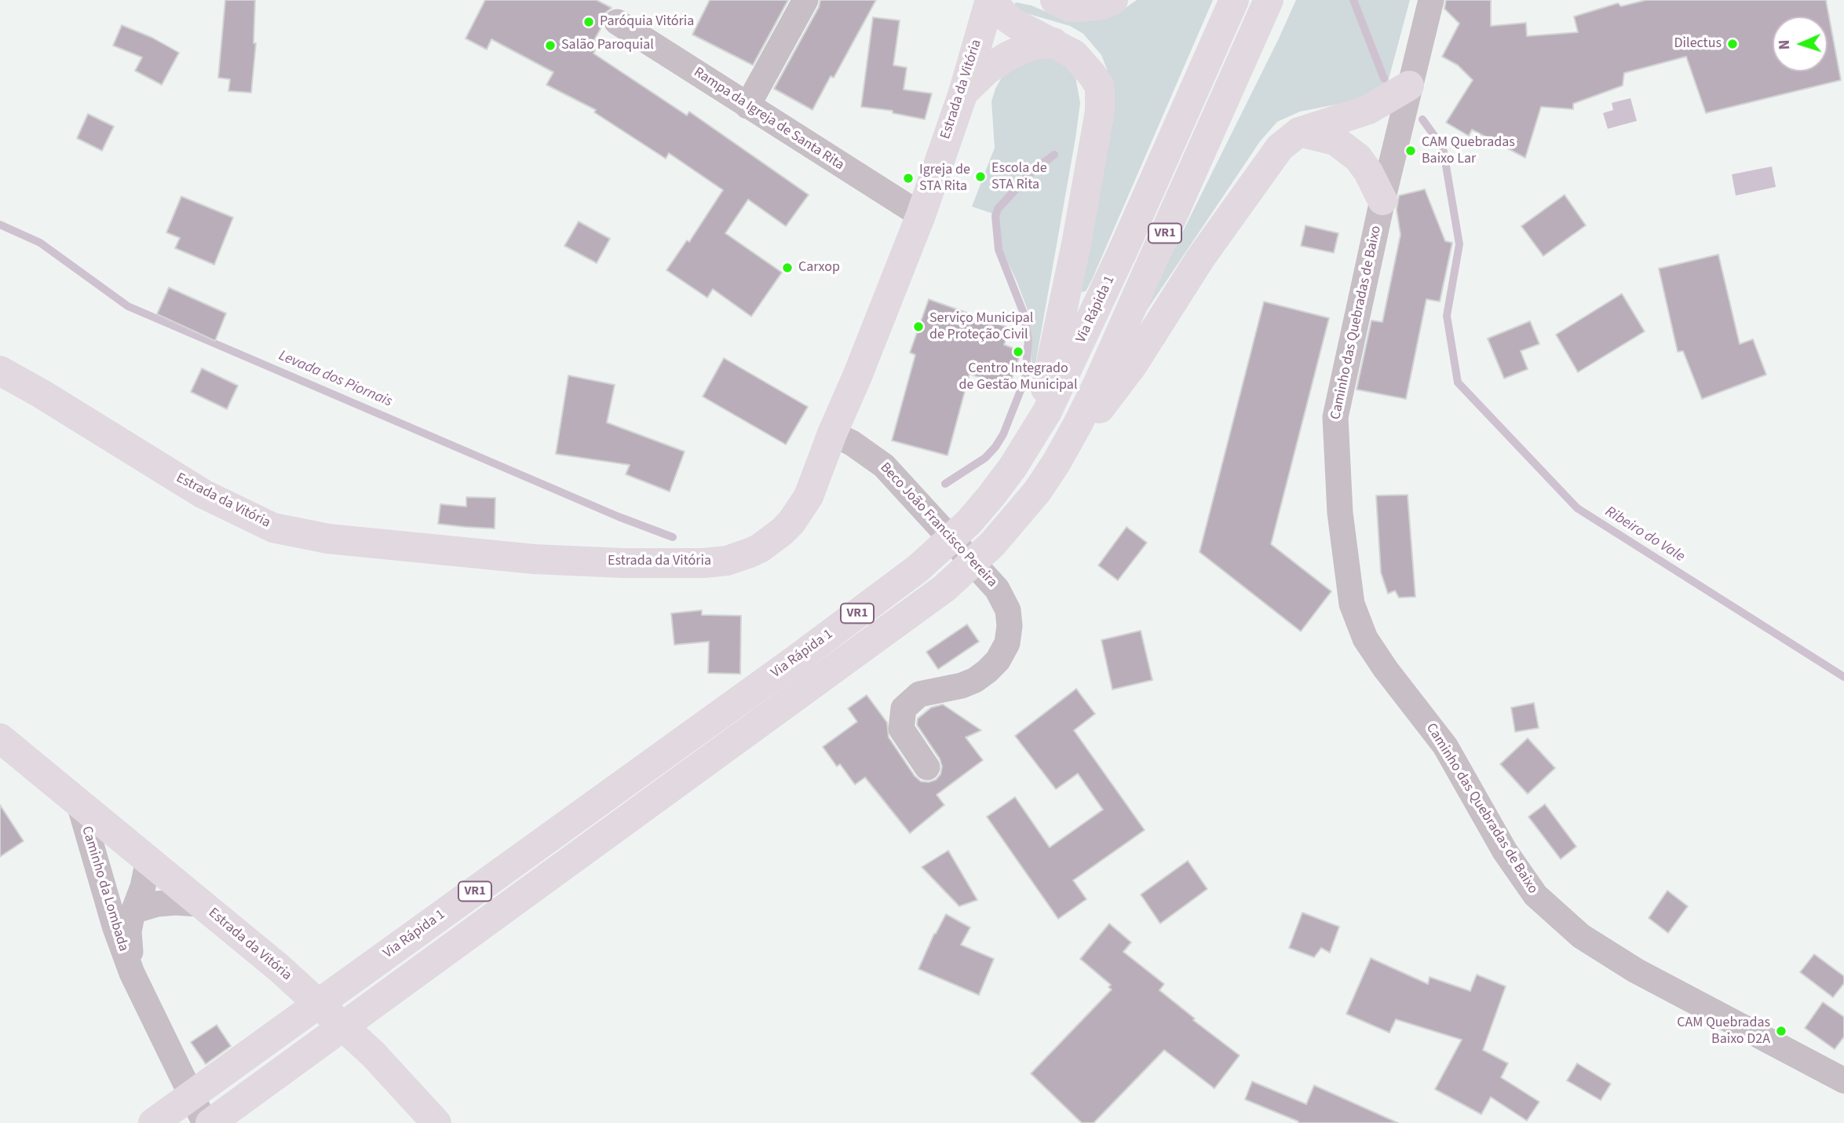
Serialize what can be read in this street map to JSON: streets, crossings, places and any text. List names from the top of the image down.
{
  "streets": {
    "main road": ["Estrada da Vitória", "VR1", "Via Rápida 1"],
    "street": [
      "Rampa da Igreja de Santa Rita",
      "Caminho das Quebradas de Baixo",
      "Beco João Francisco Pereira",
      "Caminho da Lombada"
    ]
  },
  "crossings": [
    ["Estrada da Vitória", "Rampa da Igreja de Santa Rita"],
    ["Estrada da Vitória", "Beco João Francisco Pereira"],
    ["Estrada da Vitória", "Caminho da Lombada"]
  ],
  "water": ["Levada dos Piornais", "Ribeiro do Vale"],
  "places": [
    "Paróquia Vitória",
    "Dilectus",
    "Salão Paroquial",
    "CAM Quebradas Baixo Lar",
    "Escola de STA Rita",
    "Igreja de STA Rita",
    "Carxop",
    "Serviço Municipal de Proteção Civil",
    "Centro Integrado de Gestão Municipal",
    "CAM Quebradas Baixo D2A"
  ],
  "north": "left"
}
